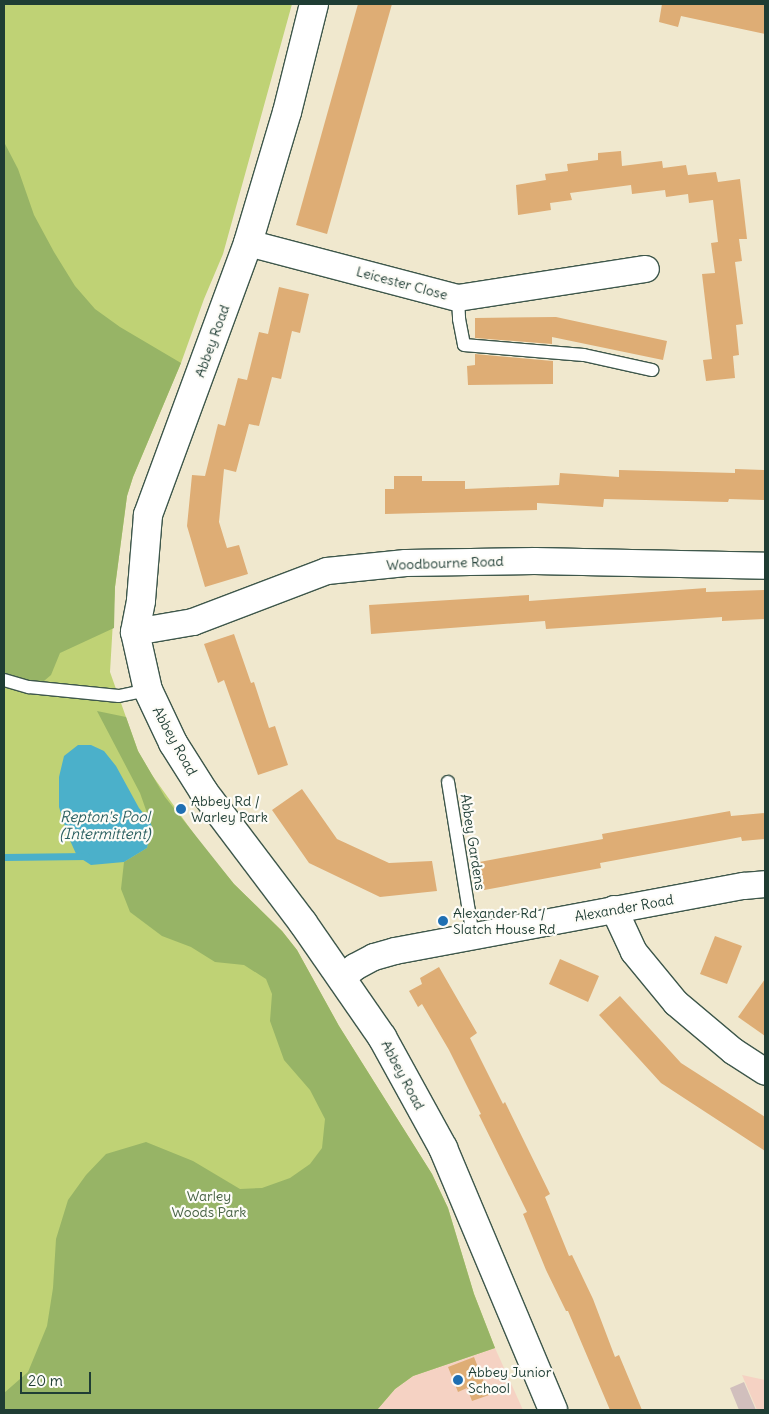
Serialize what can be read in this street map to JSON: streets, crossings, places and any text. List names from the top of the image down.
{
  "streets": {
    "street": [
      "Leicester Close",
      "Abbey Road",
      "Woodbourne Road",
      "Alexander Road"
    ],
    "lane": ["Abbey Gardens"]
  },
  "crossings": [
    ["Leicester Close", "Abbey Road"],
    ["Abbey Road", "Woodbourne Road"],
    ["Abbey Road", "Alexander Road"],
    ["Abbey Gardens", "Alexander Road"]
  ],
  "water": ["Repton's Pool (Intermittent)"],
  "parks": ["Warley Woods Park"],
  "places": ["Abbey Rd / Warley Park", "Alexander Rd / Slatch House Rd", "Abbey Junior School"],
  "scale_bar": "20 m"
}
